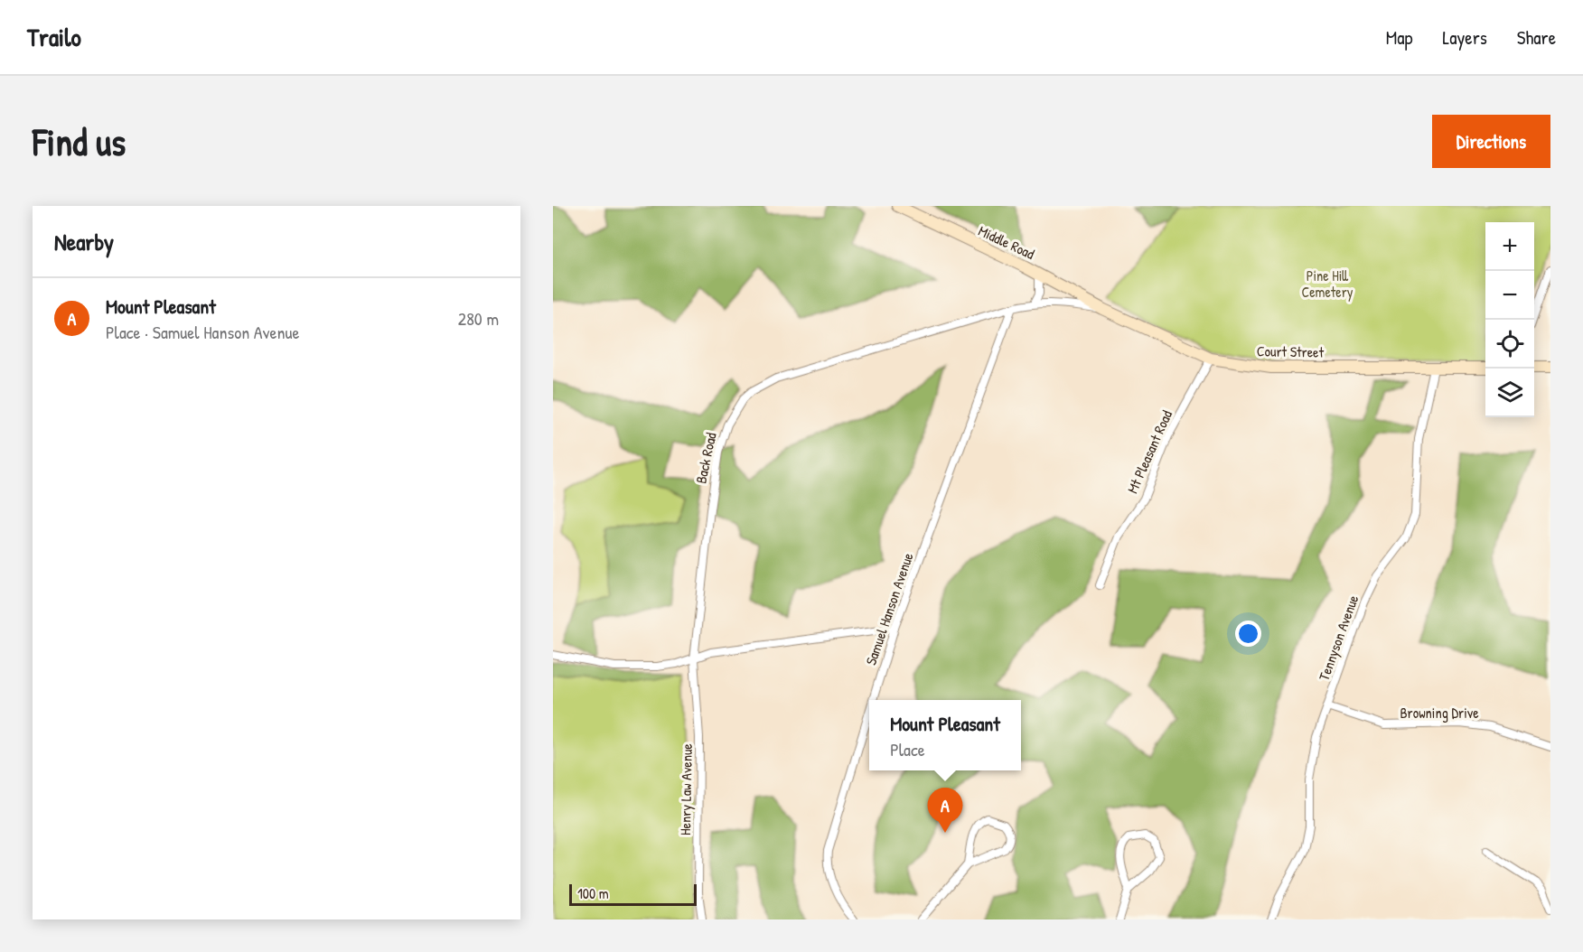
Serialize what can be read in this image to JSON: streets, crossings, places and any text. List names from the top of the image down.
{
  "streets": {
    "street": [
      "Middle Road",
      "Court Street",
      "Mt Pleasant Road",
      "Back Road",
      "Samuel Hanson Avenue",
      "Tennyson Avenue",
      "Browning Drive",
      "Henry Law Avenue"
    ]
  },
  "crossings": [
    ["Middle Road", "Court Street"],
    ["Middle Road", "Back Road"],
    ["Court Street", "Mt Pleasant Road"],
    ["Court Street", "Back Road"],
    ["Court Street", "Tennyson Avenue"],
    ["Back Road", "Samuel Hanson Avenue"],
    ["Back Road", "Henry Law Avenue"],
    ["Tennyson Avenue", "Browning Drive"]
  ],
  "parks": ["Pine Hill Cemetery"],
  "scale_bar": "100 m",
  "page": {
    "header": "Trailo",
    "nav": ["Map", "Layers", "Share"],
    "buttons": "Directions",
    "title": "Find us",
    "heading": "Nearby",
    "map_buttons": ["+", "−"],
    "list": [
      {
        "mark": "A",
        "name": "Mount Pleasant",
        "note": "Place · Samuel Hanson Avenue",
        "value": "280 m"
      }
    ],
    "popup": ["Mount Pleasant", "Place"],
    "pins": "A",
    "scale": "100 m"
  }
}
